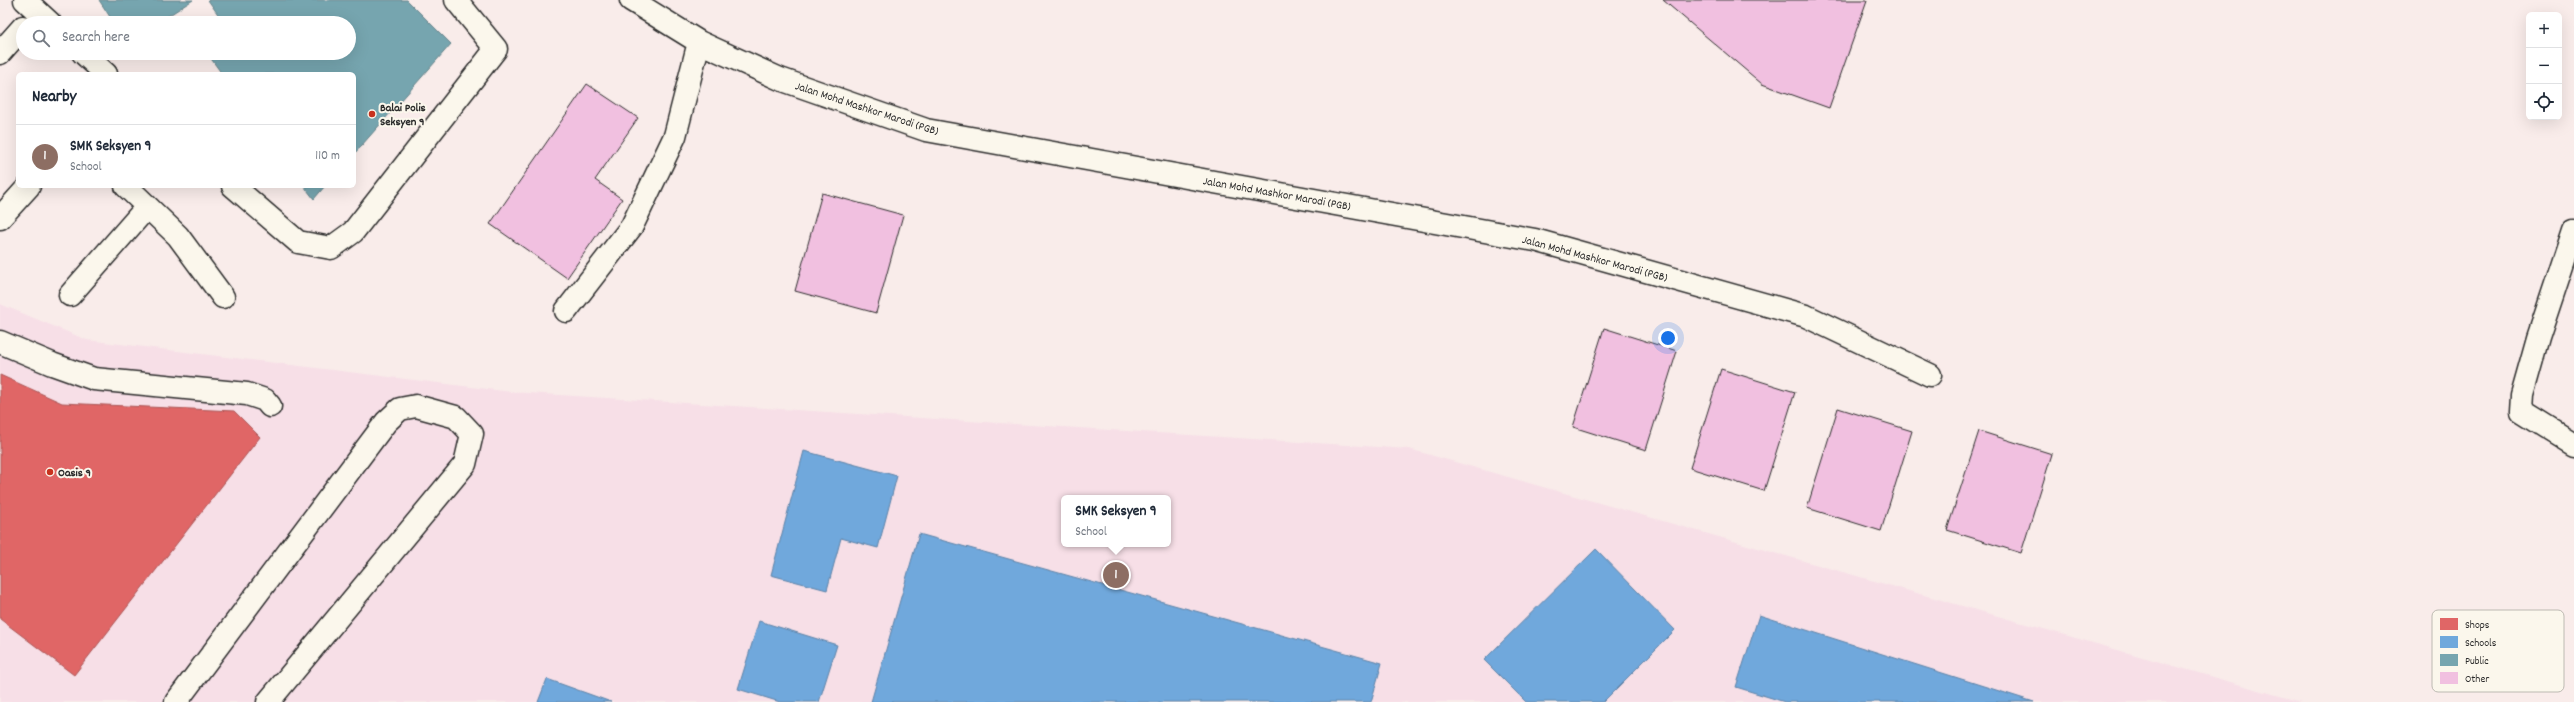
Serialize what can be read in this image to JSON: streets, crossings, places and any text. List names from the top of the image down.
{
  "streets": {
    "lane": ["Jalan Mohd Mashkor Marodi (PGB)"]
  },
  "places": ["Balai Polis Seksyen 9", "Oasis 9"],
  "legend": [
    "Shops",
    "Schools",
    "Public",
    "Other"
  ],
  "page": {
    "map_buttons": ["+", "−"],
    "search": "Search here",
    "heading": "Nearby",
    "list": [
      {
        "mark": "1",
        "name": "SMK Seksyen 9",
        "note": "School",
        "value": "110 m"
      }
    ],
    "popup": ["SMK Seksyen 9", "School"],
    "pins": "1"
  }
}
